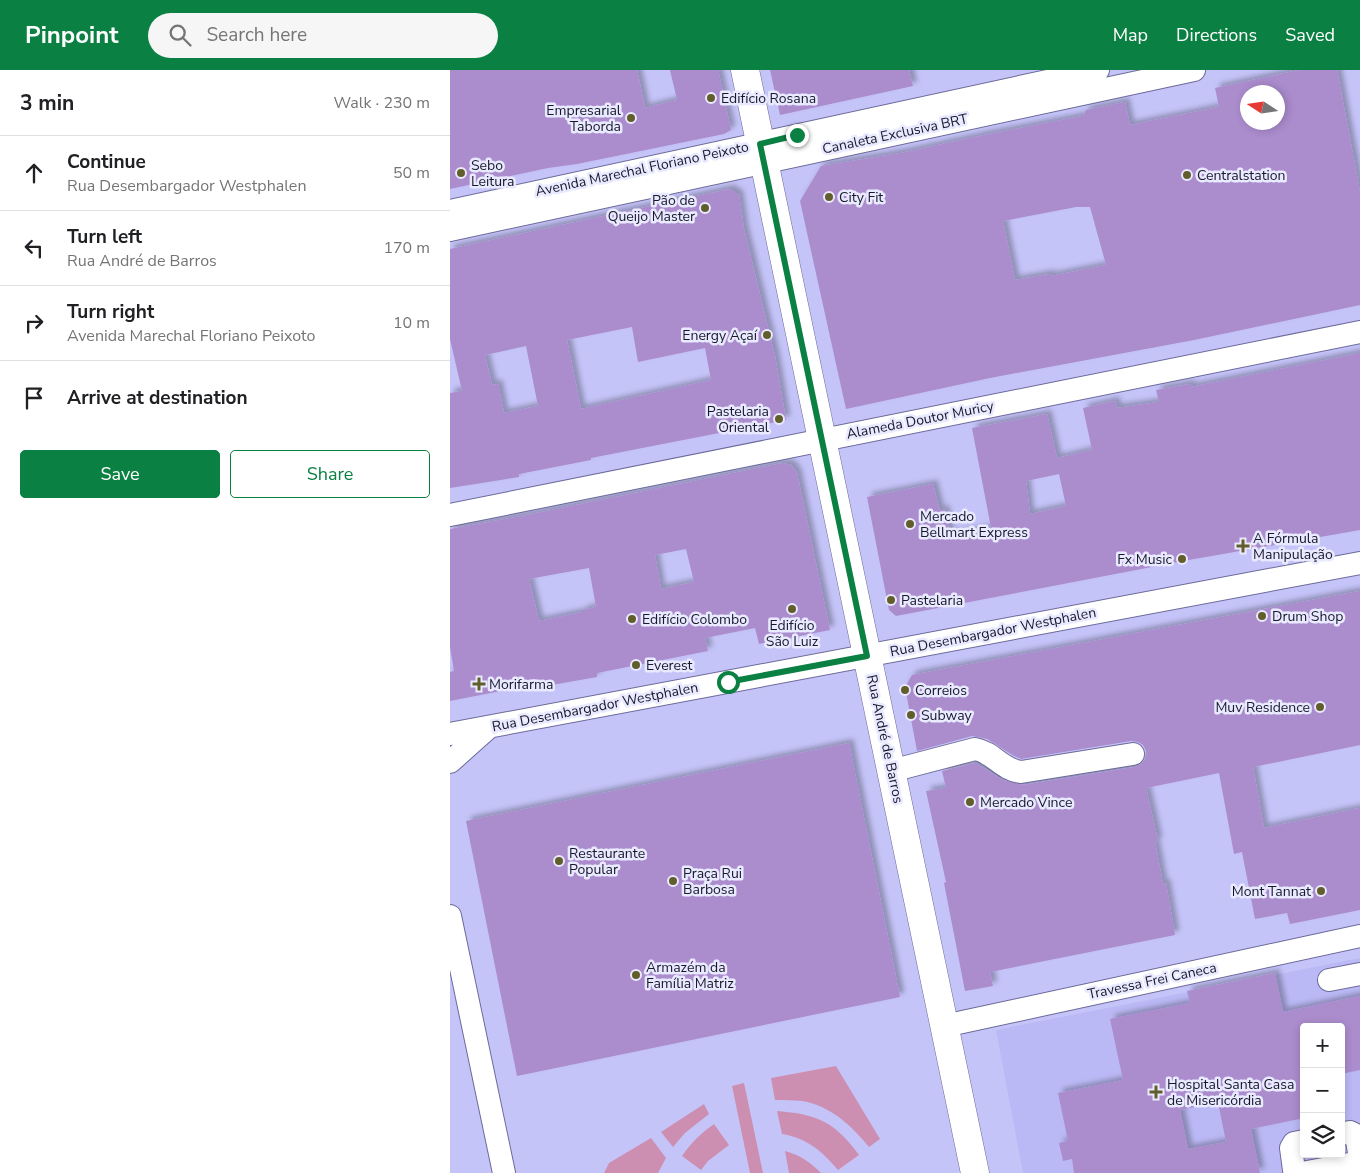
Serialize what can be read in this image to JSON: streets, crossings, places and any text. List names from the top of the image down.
{
  "streets": {
    "main road": ["Rua André de Barros"],
    "street": [
      "Canaleta Exclusiva BRT",
      "Avenida Marechal Floriano Peixoto",
      "Alameda Doutor Muricy",
      "Rua Desembargador Westphalen",
      "Travessa Frei Caneca"
    ]
  },
  "crossings": [
    ["Canaleta Exclusiva BRT", "Avenida Marechal Floriano Peixoto"],
    ["Canaleta Exclusiva BRT", "Rua André de Barros"],
    ["Avenida Marechal Floriano Peixoto", "Rua André de Barros"],
    ["Alameda Doutor Muricy", "Rua André de Barros"],
    ["Rua Desembargador Westphalen", "Rua André de Barros"],
    ["Rua André de Barros", "Travessa Frei Caneca"]
  ],
  "places": {
    "other": [
      "Edifício Rosana",
      "Empresarial Taborda",
      "Sebo Leitura",
      "Centralstation",
      "City Fit",
      "Pão de Queijo Master",
      "Energy Açaí",
      "Pastelaria Oriental",
      "Mercado Bellmart Express",
      "Fx Music",
      "Pastelaria",
      "Edifício São Luiz",
      "Drum Shop",
      "Edifício Colombo",
      "Everest",
      "Correios",
      "Muv Residence",
      "Subway",
      "Mercado Vince",
      "Restaurante Popular",
      "Praça Rui Barbosa",
      "Mont Tannat",
      "Armazém da Família Matriz"
    ],
    "health": ["A Fórmula Manipulação", "Morifarma", "Hospital Santa Casa de Misericórdia"]
  },
  "north": "left",
  "page": {
    "header": "Pinpoint",
    "search": "Search here",
    "nav": ["Map", "Directions", "Saved"],
    "heading": ["3 min", "Walk · 230 m"],
    "list": [
      ["Continue", "Rua Desembargador Westphalen", "50 m"],
      ["Turn left", "Rua André de Barros", "170 m"],
      ["Turn right", "Avenida Marechal Floriano Peixoto", "10 m"],
      "Arrive at destination"
    ],
    "buttons": ["Save", "Share"],
    "map_buttons": ["+", "−"]
  }
}
